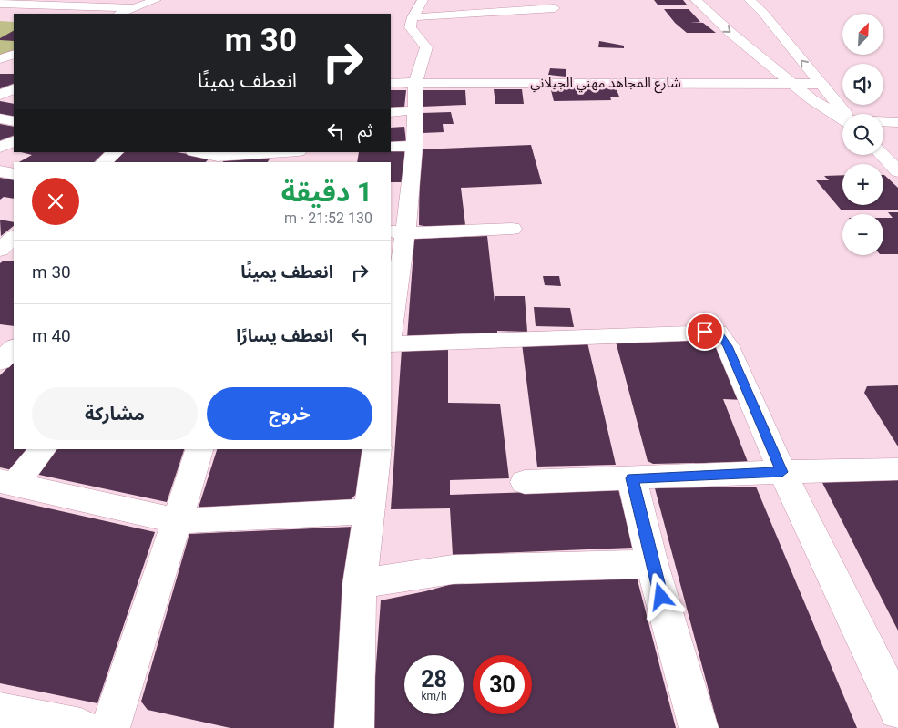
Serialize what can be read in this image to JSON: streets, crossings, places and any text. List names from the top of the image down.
{
  "streets": {
    "street": ["شارع المجاهد مهني الجيلاني"]
  },
  "north": "top right",
  "page": {
    "map_buttons": ["+", "−"],
    "turn": ["30 m", "انعطف يمينًا"],
    "then": "ثم",
    "heading": ["1 دقيقة", "130 m · 21:52"],
    "list": [
      {
        "name": "انعطف يمينًا",
        "value": "30 m"
      },
      {
        "name": "انعطف يسارًا",
        "value": "40 m"
      }
    ],
    "buttons": ["خروج", "مشاركة"],
    "speed": "28 km/h",
    "limit": "30"
  }
}
